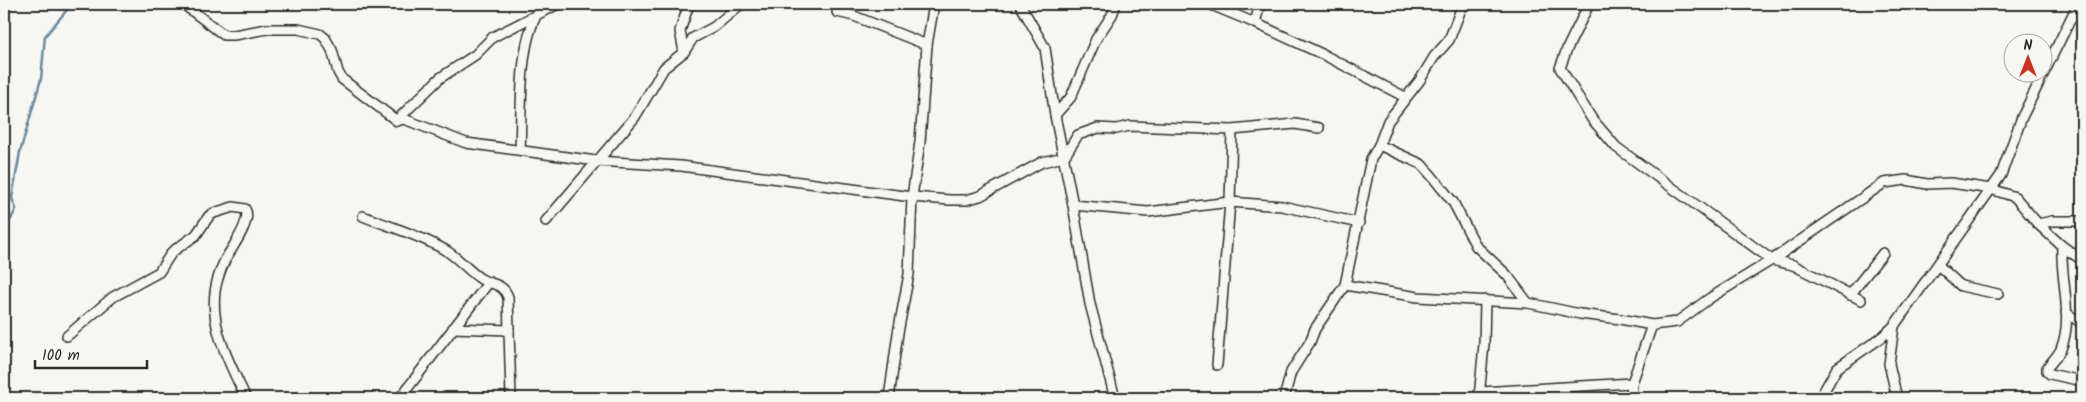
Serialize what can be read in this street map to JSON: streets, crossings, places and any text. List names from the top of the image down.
{
  "scale_bar": "100 m",
  "north": "top"
}
